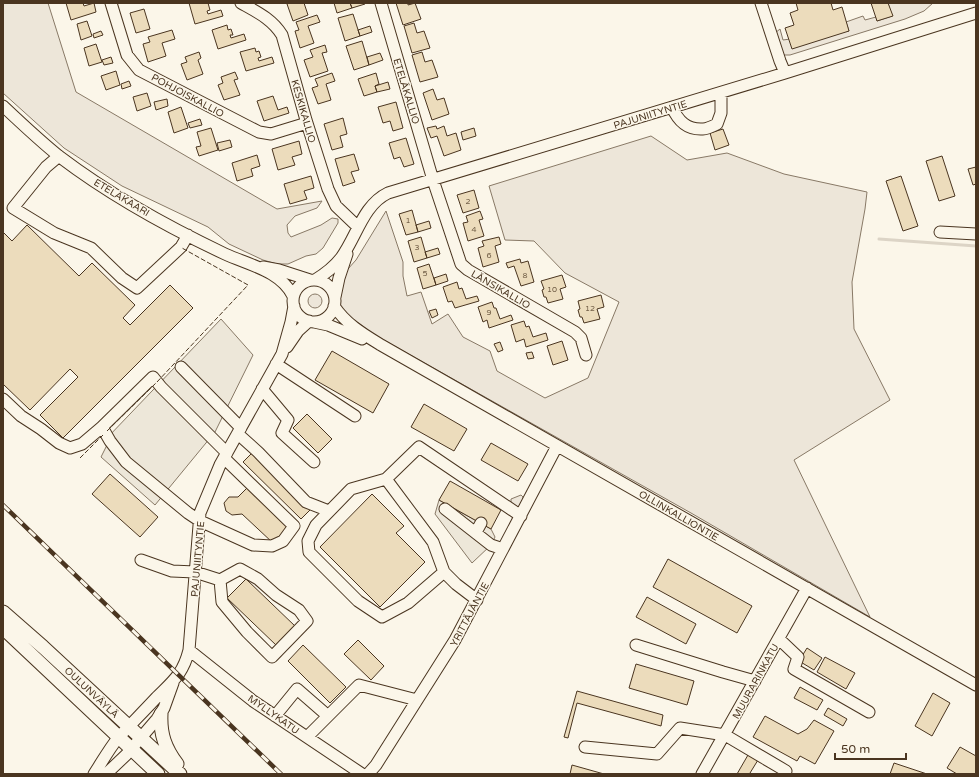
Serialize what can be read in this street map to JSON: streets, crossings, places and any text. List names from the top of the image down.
{
  "streets": {
    "main road": ["OULUNVÄYLÄ"],
    "street": [
      "ETELÄKALLIO",
      "POHJOISKALLIO",
      "KESKIKALLIO",
      "PAJUNIITYNTIE",
      "ETELÄKAARI",
      "LÄNSIKALLIO",
      "OLLINKALLIONTIE",
      "YRITTÄJÄNTIE",
      "MUURARINKATU",
      "MYLLYKATU"
    ]
  },
  "crossings": [
    ["ETELÄKALLIO", "PAJUNIITYNTIE"],
    ["ETELÄKALLIO", "LÄNSIKALLIO"],
    ["POHJOISKALLIO", "KESKIKALLIO"],
    ["KESKIKALLIO", "PAJUNIITYNTIE"],
    ["PAJUNIITYNTIE", "ETELÄKAARI"],
    ["PAJUNIITYNTIE", "LÄNSIKALLIO"],
    ["PAJUNIITYNTIE", "OLLINKALLIONTIE"],
    ["PAJUNIITYNTIE", "OULUNVÄYLÄ"],
    ["PAJUNIITYNTIE", "MYLLYKATU"],
    ["ETELÄKAARI", "OLLINKALLIONTIE"],
    ["OLLINKALLIONTIE", "YRITTÄJÄNTIE"],
    ["OLLINKALLIONTIE", "MUURARINKATU"]
  ],
  "house_numbers": [
    "2",
    "1",
    "4",
    "3",
    "6",
    "5",
    "8",
    "10",
    "12",
    "9"
  ],
  "scale_bar": "50 m"
}
